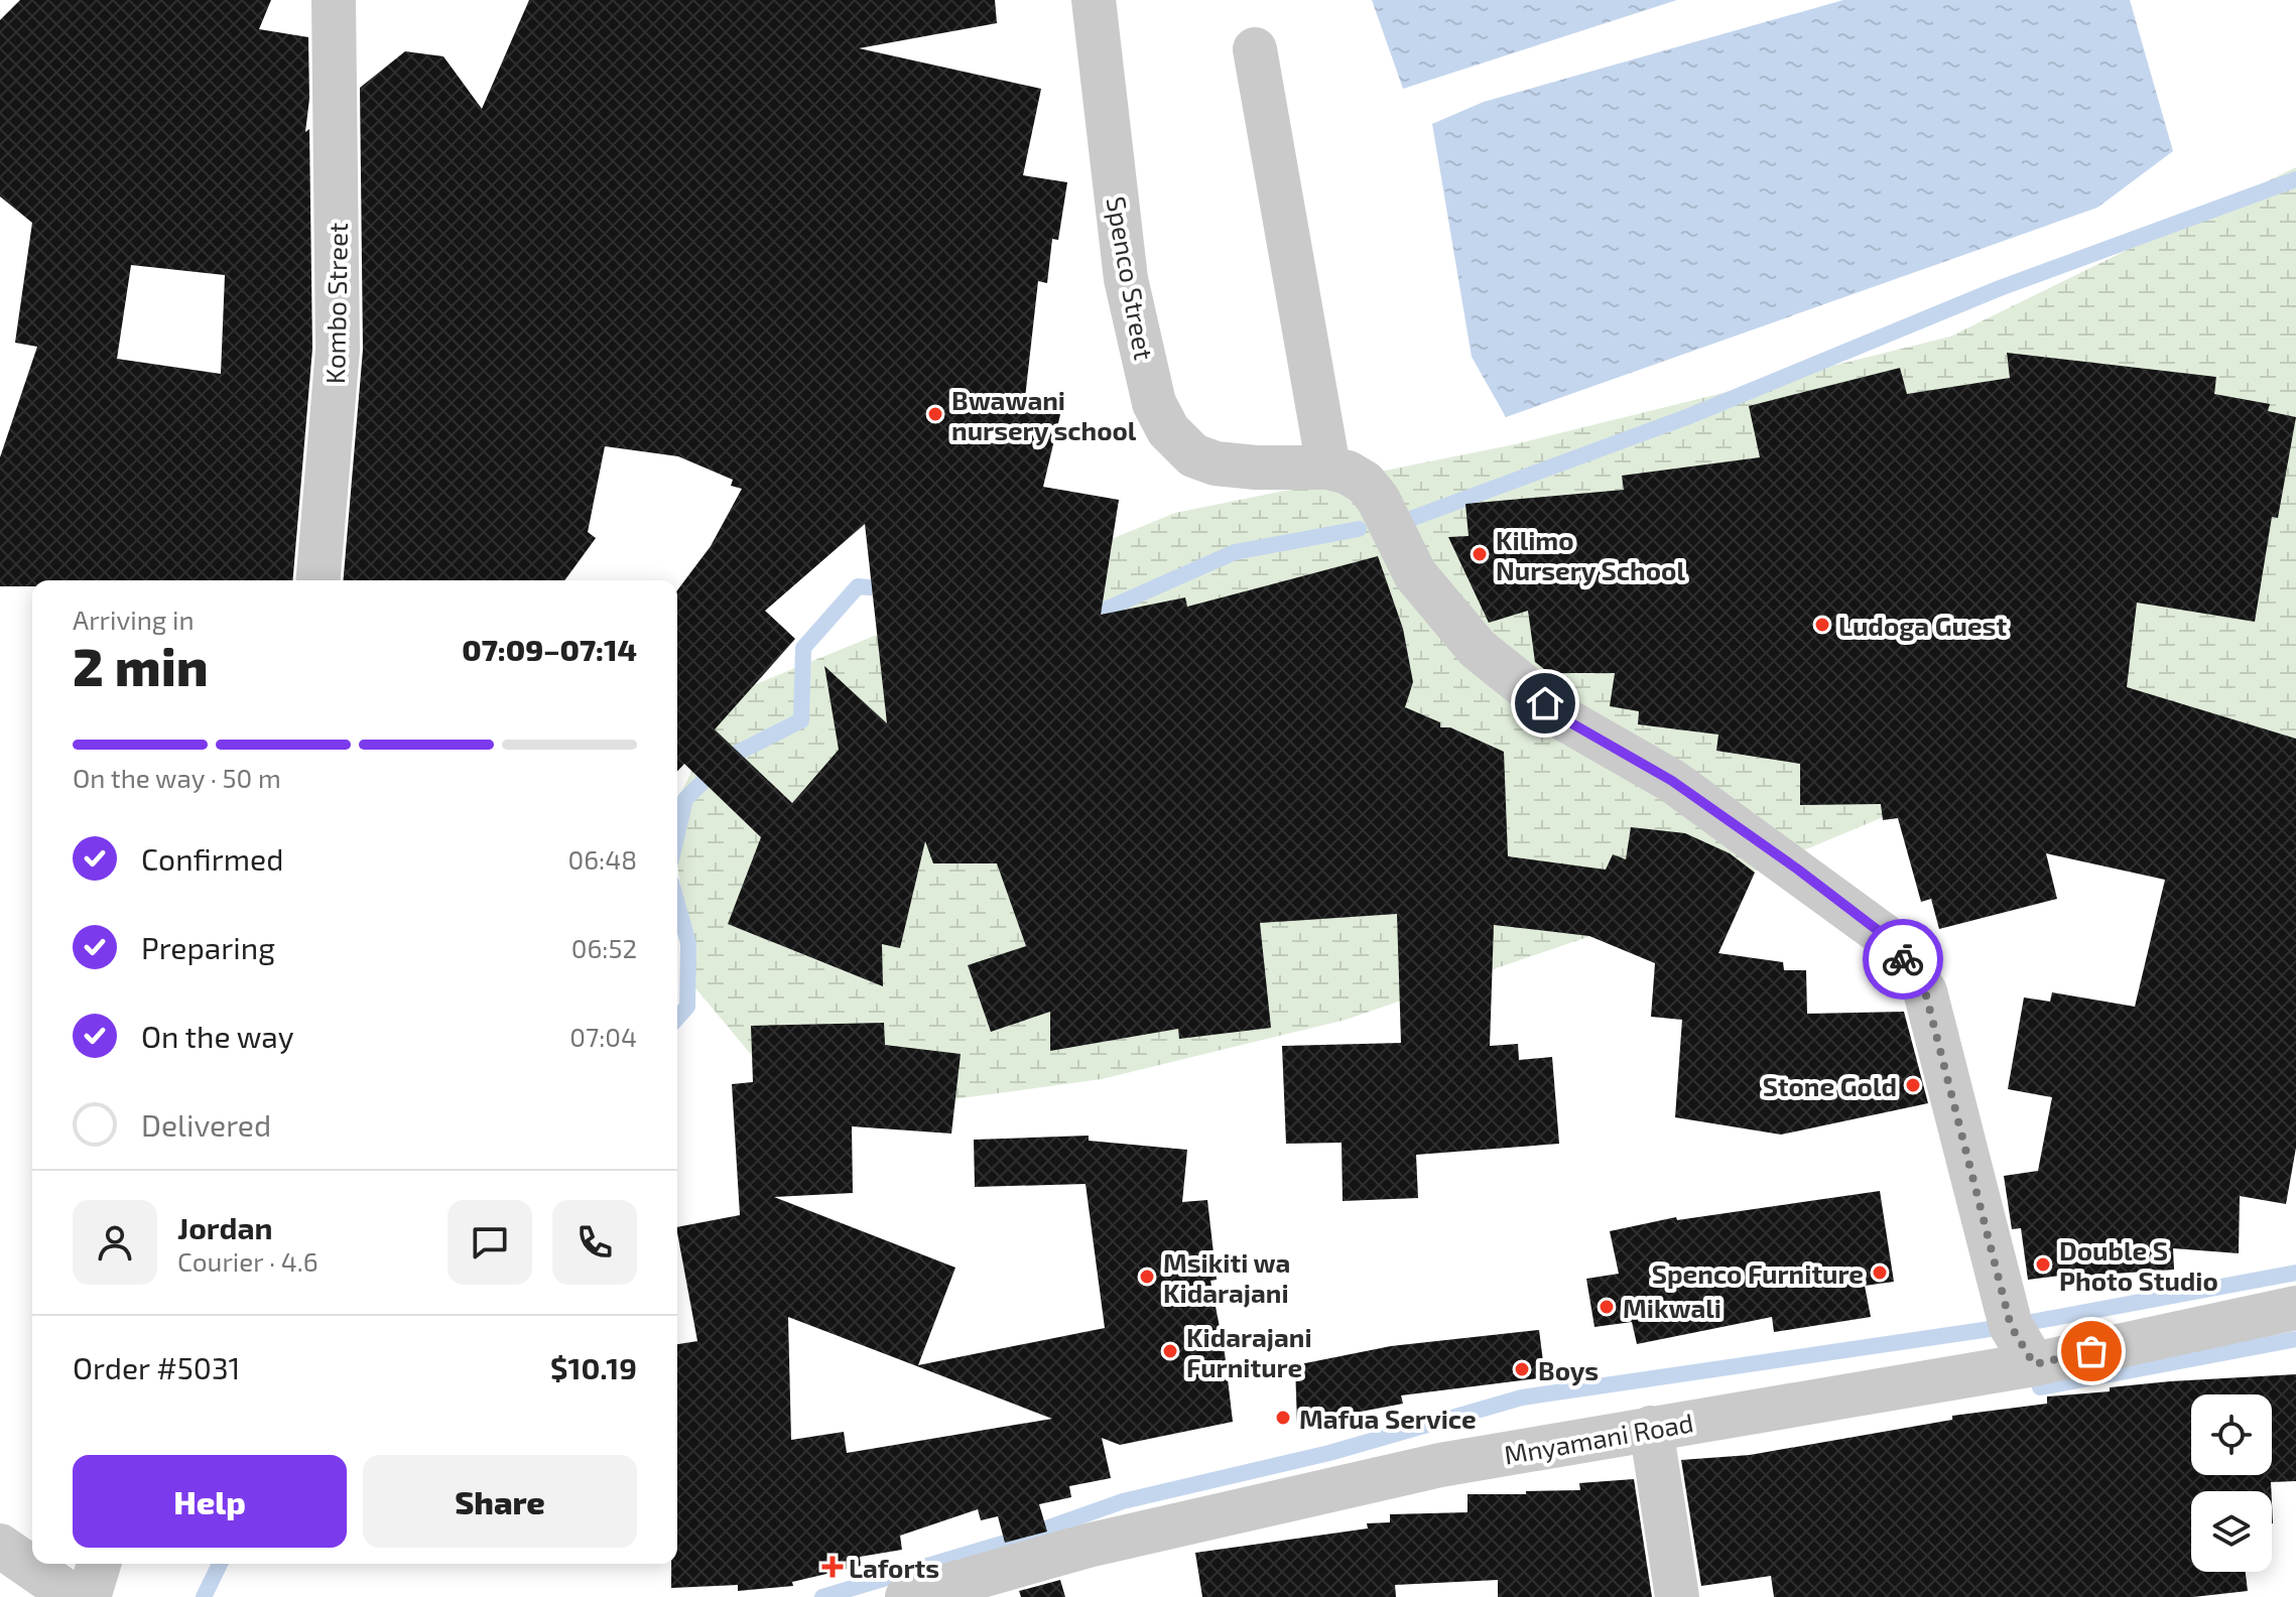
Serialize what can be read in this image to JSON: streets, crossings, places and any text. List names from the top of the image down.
{
  "streets": {
    "street": ["Spenco Street", "Kombo Street", "Mnyamani Road"]
  },
  "places": {
    "other": [
      "Bwawani nursery school",
      "Kilimo Nursery School",
      "Ludoga Guest",
      "Stone Gold",
      "Double S Photo Studio",
      "Spenco Furniture",
      "Msikiti wa Kidarajani",
      "Mikwali",
      "Kidarajani Furniture",
      "Boys",
      "Mafua Service"
    ],
    "health": ["Laforts"]
  },
  "page": {
    "heading": ["2 min", "Arriving in", "07:09–07:14"],
    "panel": [
      "Jordan",
      "Courier · 4.6",
      "Order #5031",
      "$10.19"
    ],
    "bar": "On the way · 50 m",
    "list": [
      ["Confirmed", "06:48"],
      ["Preparing", "06:52"],
      ["On the way", "07:04"],
      "Delivered"
    ],
    "buttons": ["Help", "Share"]
  }
}
